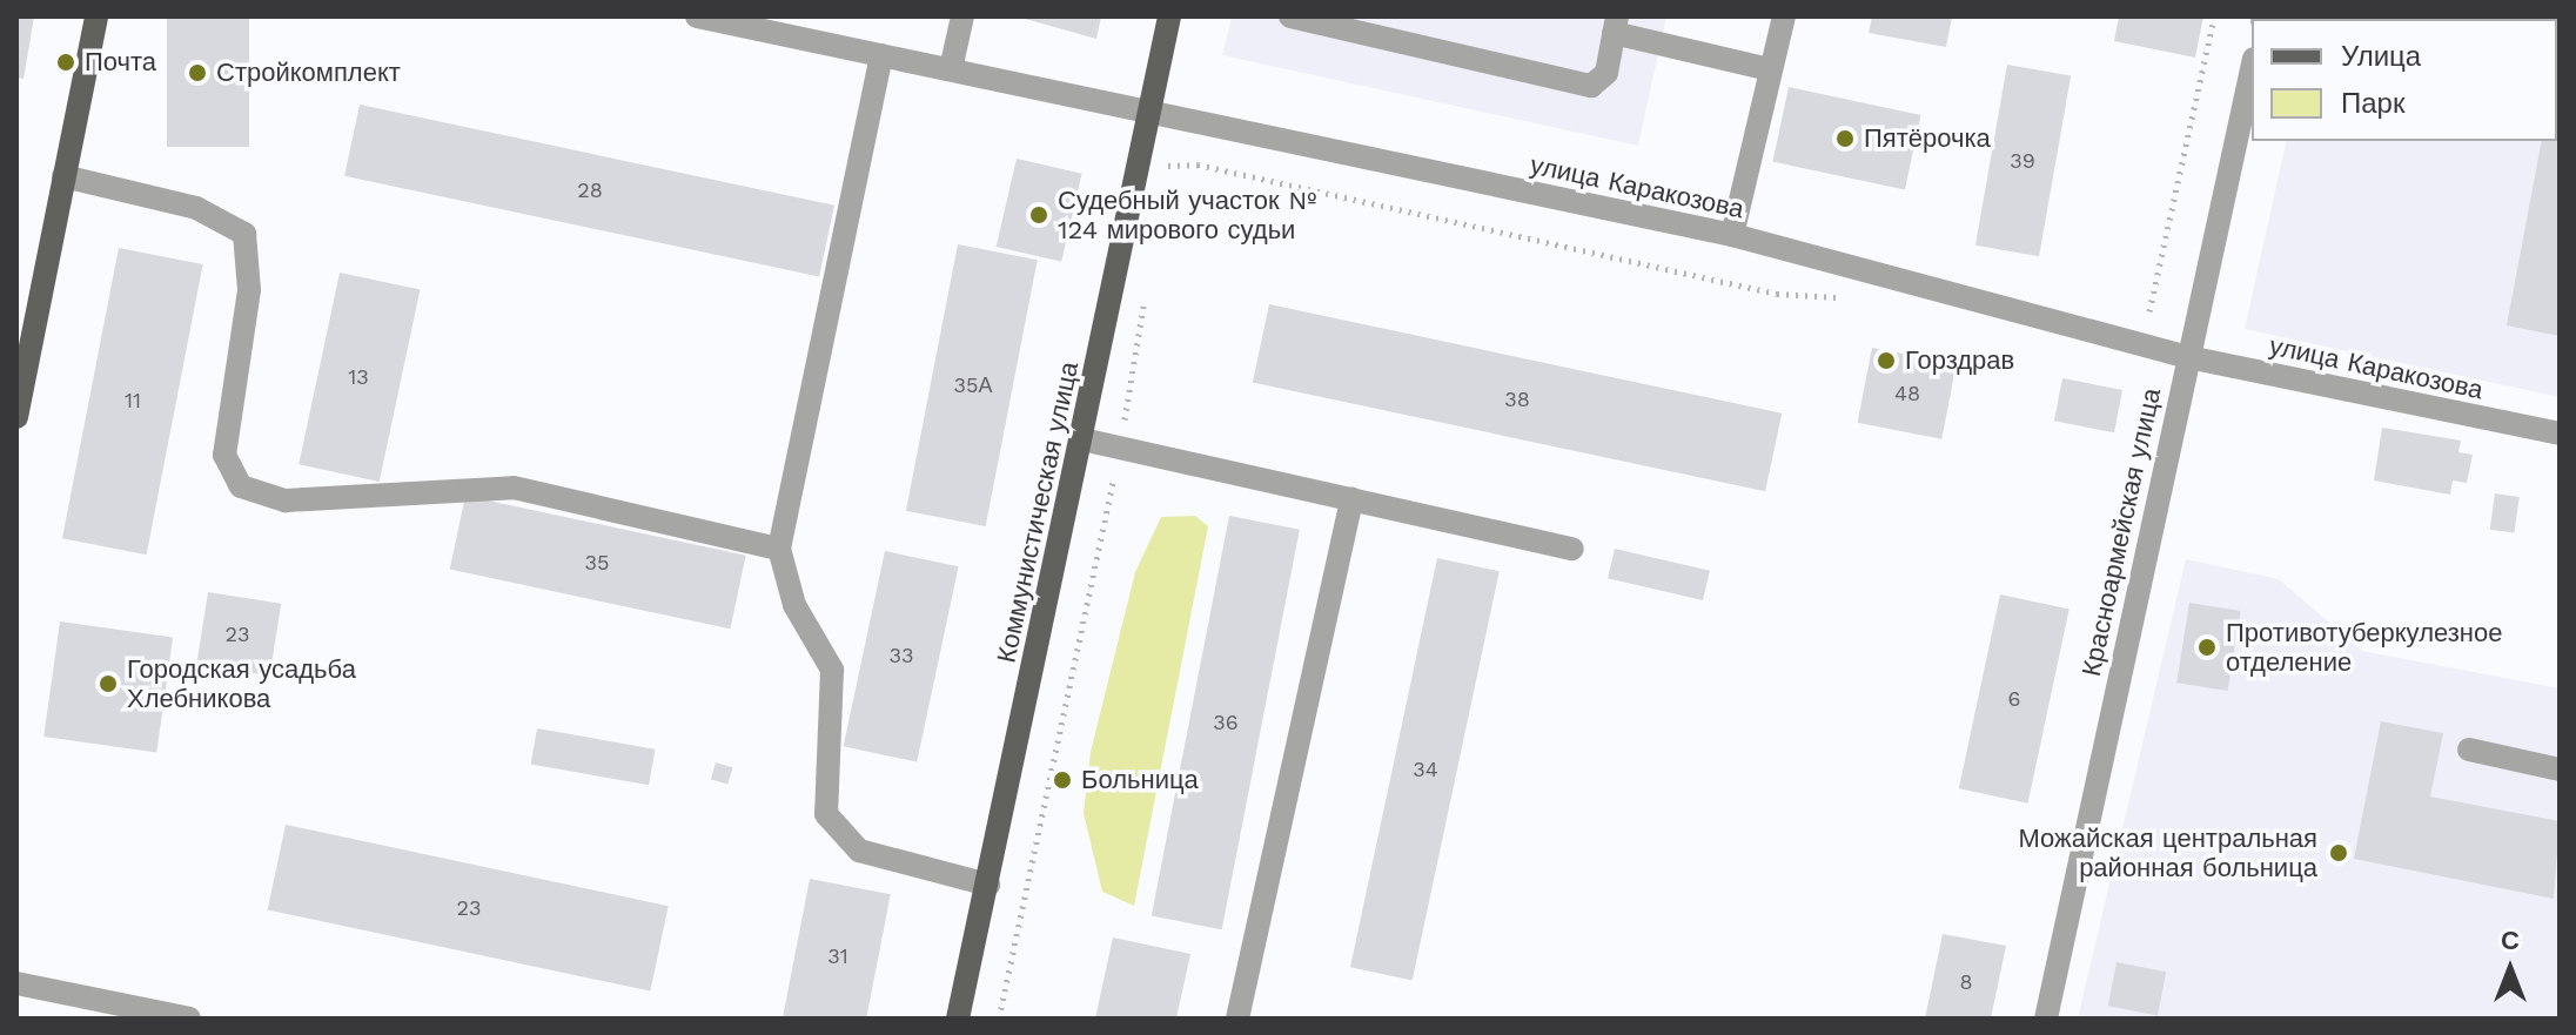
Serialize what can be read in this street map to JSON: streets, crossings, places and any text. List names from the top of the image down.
{
  "streets": {
    "main road": ["Коммунистическая улица"],
    "street": ["улица Каракозова", "Красноармейская улица"]
  },
  "crossings": [
    ["улица Каракозова", "Коммунистическая улица"],
    ["улица Каракозова", "Красноармейская улица"]
  ],
  "places": [
    "Почта",
    "Стройкомплект",
    "Пятёрочка",
    "Судебный участок № 124 мирового судьи",
    "Горздрав",
    "Противотуберкулезное отделение",
    "Городская усадьба Хлебникова",
    "Больница",
    "Можайская центральная районная больница"
  ],
  "house_numbers": [
    "39",
    "28",
    "13",
    "35А",
    "48",
    "38",
    "11",
    "35",
    "23",
    "33",
    "6",
    "36",
    "34",
    "23",
    "31",
    "8"
  ],
  "legend": ["Улица", "Парк"],
  "north": "top"
}
